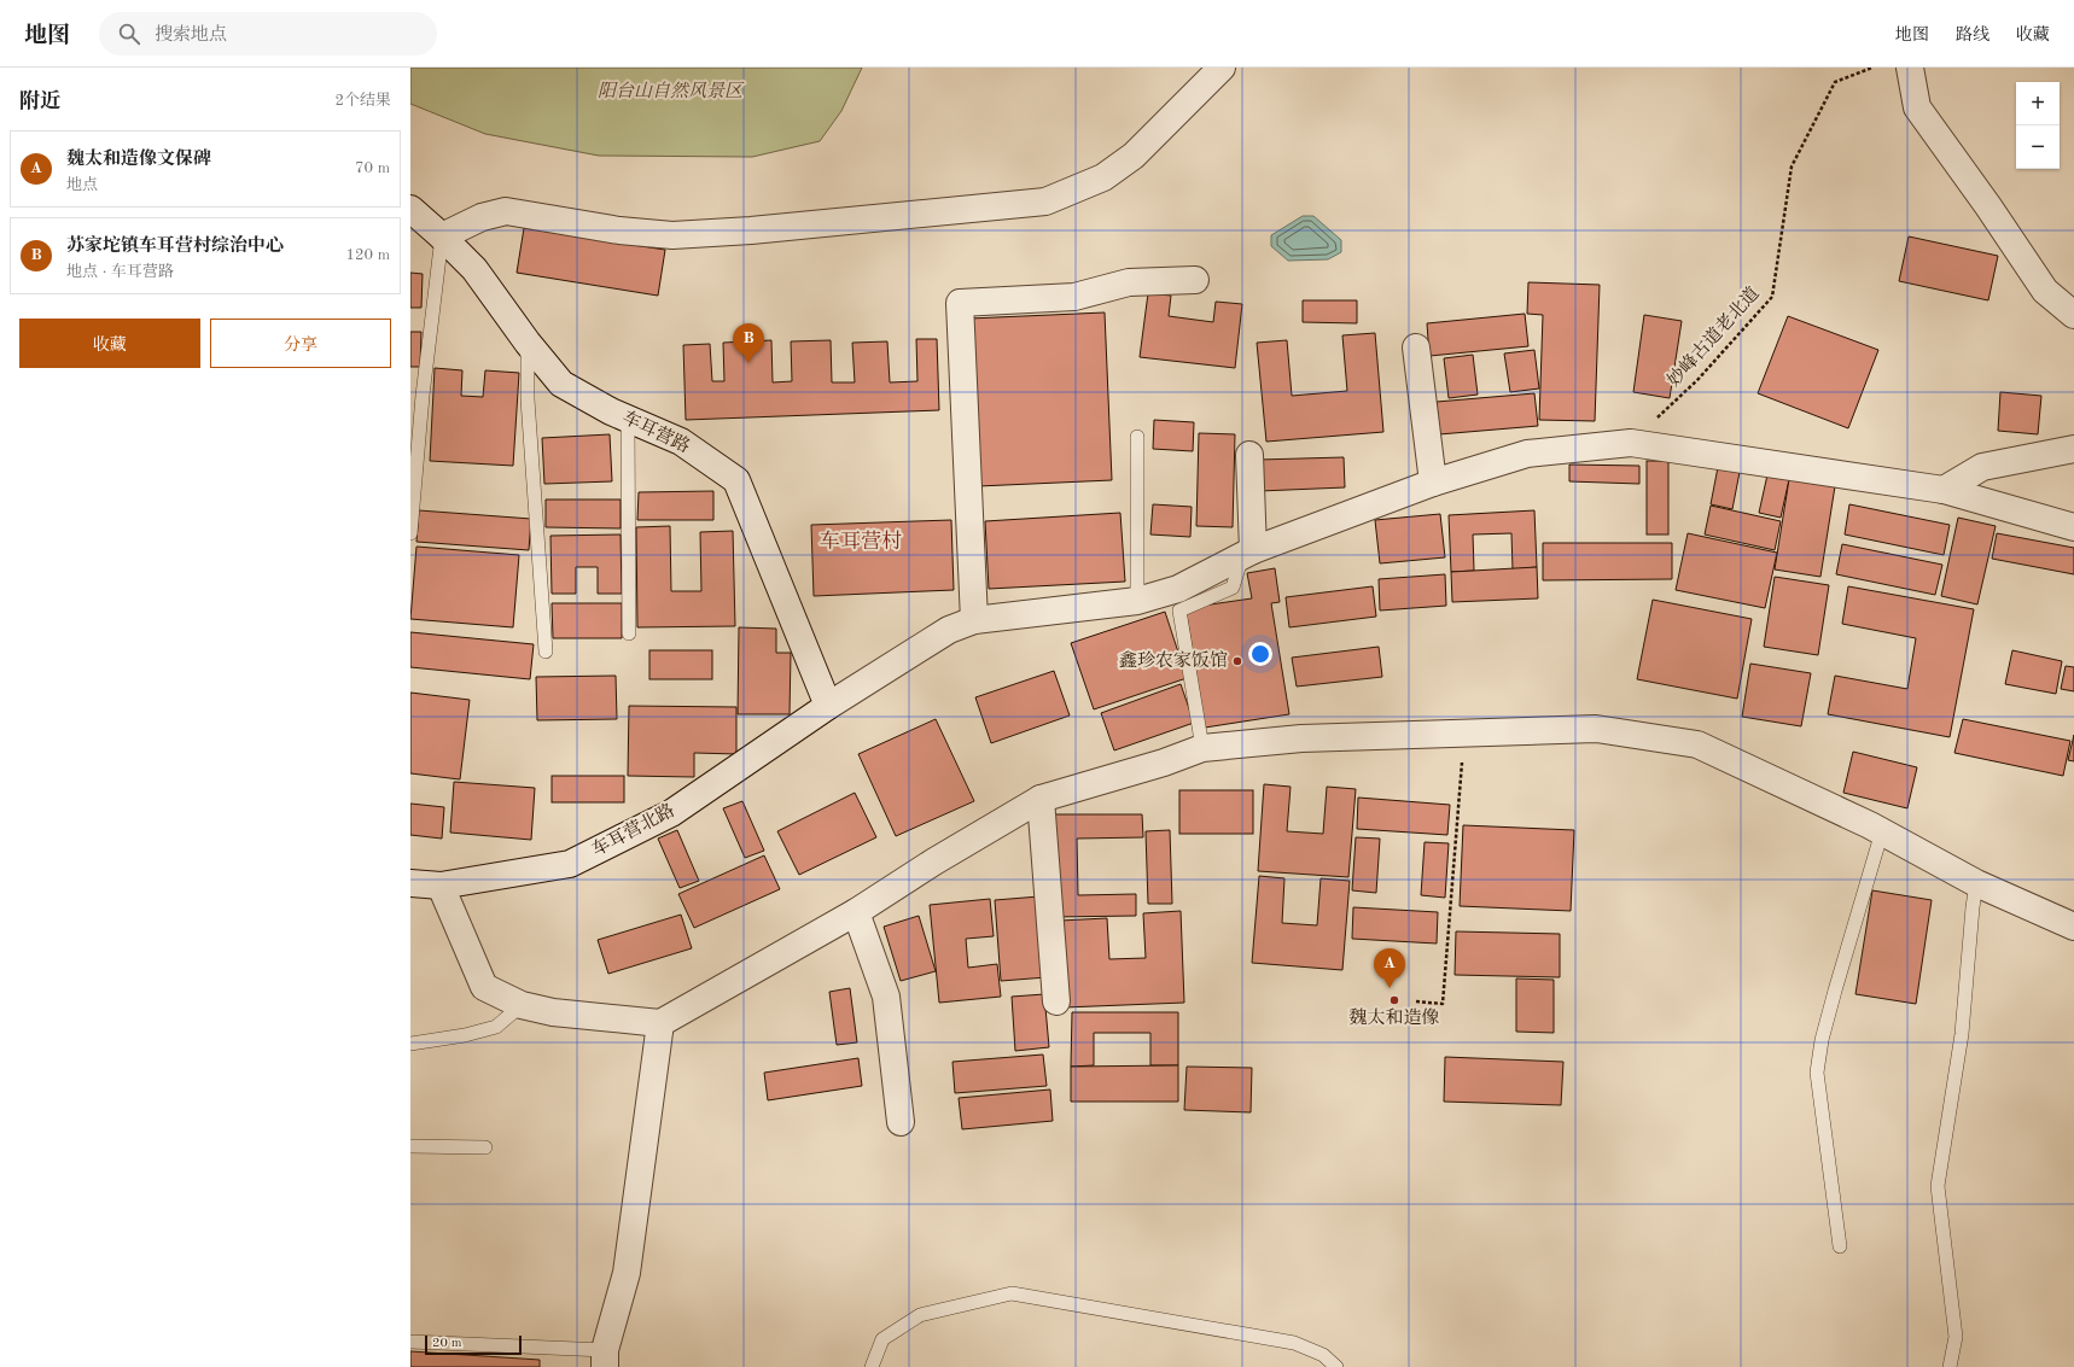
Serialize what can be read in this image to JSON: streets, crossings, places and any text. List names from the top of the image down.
{
  "streets": {
    "street": ["车耳营路", "车耳营北路"],
    "path": ["妙峰古道老北道"]
  },
  "crossings": [
    ["妙峰古道老北道", "车耳营北路"],
    ["车耳营路", "车耳营北路"]
  ],
  "districts": ["车耳营村"],
  "parks": ["阳台山自然风景区"],
  "places": ["鑫珍农家饭馆", "魏太和造像"],
  "scale_bar": "20 m",
  "page": {
    "header": "地图",
    "search": "搜索地点",
    "nav": ["地图", "路线", "收藏"],
    "heading": ["附近", "2个结果"],
    "map_buttons": ["+", "−"],
    "list": [
      {
        "mark": "A",
        "name": "魏太和造像文保碑",
        "note": "地点",
        "value": "70 m"
      },
      {
        "mark": "B",
        "name": "苏家坨镇车耳营村综治中心",
        "note": "地点 · 车耳营路",
        "value": "120 m"
      }
    ],
    "buttons": ["收藏", "分享"],
    "pins": ["B", "A"],
    "scale": "20 m"
  }
}
